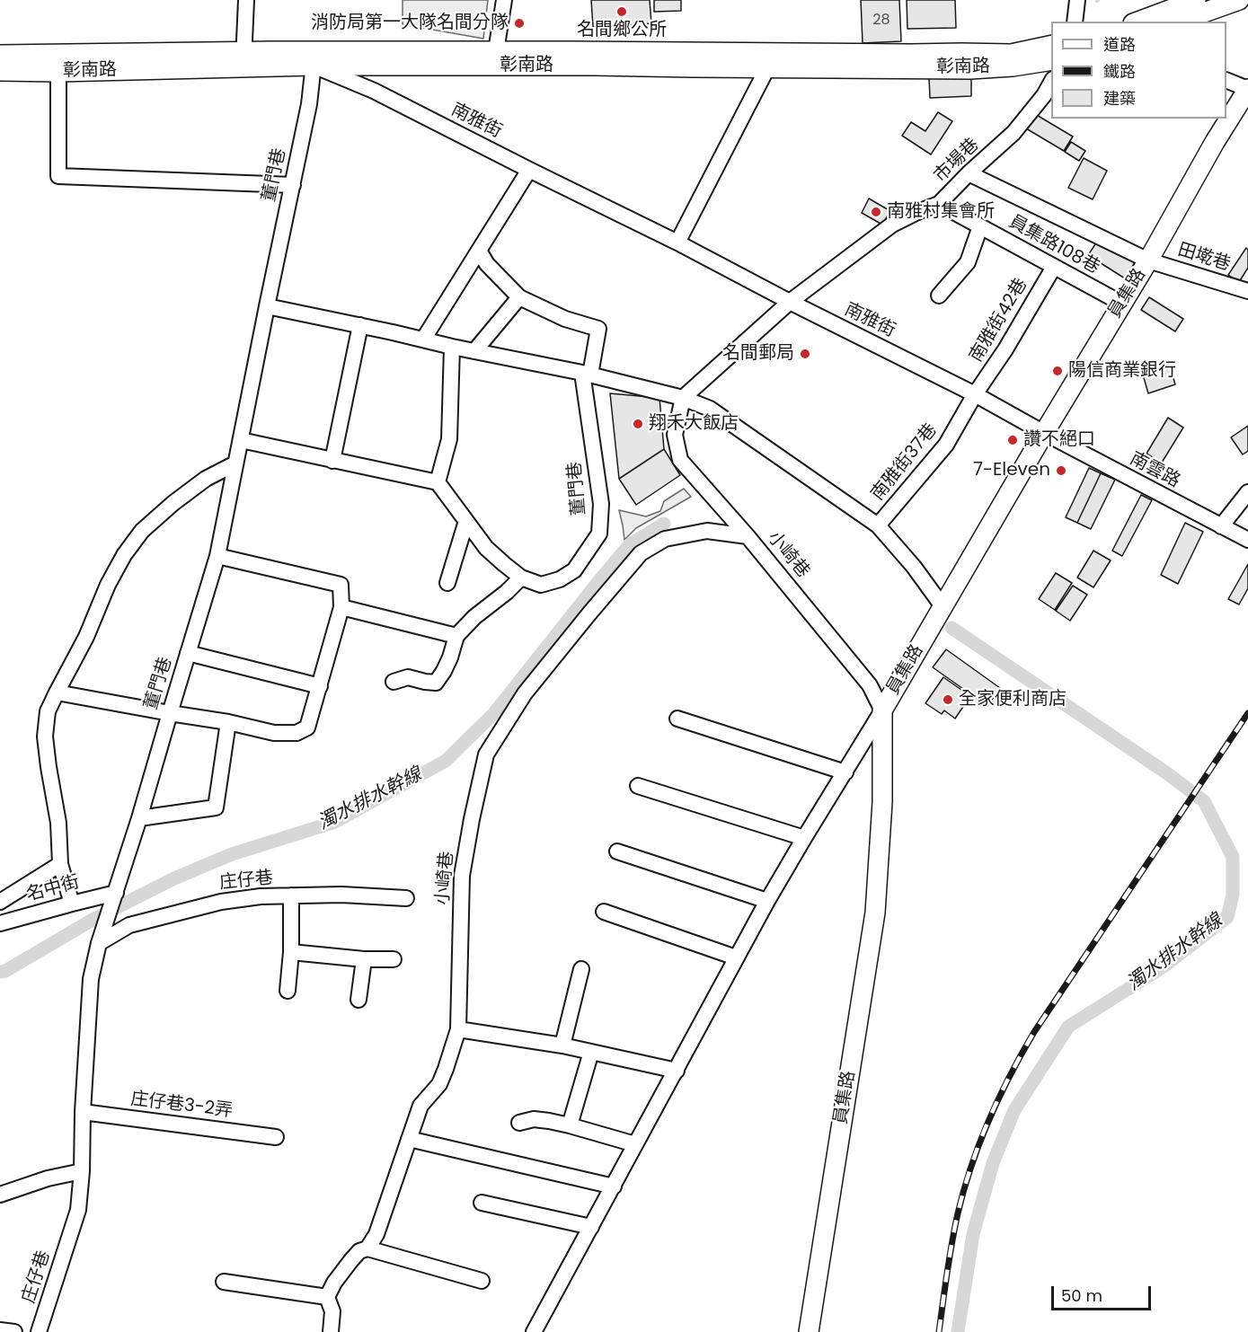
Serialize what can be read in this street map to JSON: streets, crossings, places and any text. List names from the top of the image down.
{
  "streets": {
    "main road": ["彰南路", "員集路"],
    "street": [
      "南雅街",
      "市場巷",
      "董門巷",
      "員集路108巷",
      "田墘巷",
      "南雅街42巷",
      "南雅街37巷",
      "南雲路",
      "小崎巷",
      "庄仔巷",
      "名中街",
      "庄仔巷3-2弄"
    ]
  },
  "crossings": [
    ["彰南路", "南雅街"],
    ["彰南路", "董門巷"],
    ["南雅街", "市場巷"],
    ["南雅街", "董門巷"],
    ["南雅街", "員集路"],
    ["南雅街", "南雅街42巷"],
    ["南雅街", "南雅街37巷"],
    ["南雅街", "南雲路"],
    ["市場巷", "員集路108巷"],
    ["市場巷", "田墘巷"],
    ["董門巷", "庄仔巷"],
    ["董門巷", "名中街"],
    ["員集路108巷", "員集路"],
    ["員集路108巷", "南雅街42巷"],
    ["田墘巷", "員集路"],
    ["員集路", "南雲路"],
    ["員集路", "小崎巷"],
    ["南雅街42巷", "南雅街37巷"],
    ["庄仔巷", "庄仔巷3-2弄"]
  ],
  "water": ["濁水排水幹線"],
  "places": [
    "名間鄉公所",
    "消防局第一大隊名間分隊",
    "南雅村集會所",
    "名間郵局",
    "陽信商業銀行",
    "翔禾大飯店",
    "讚不絕口",
    "7-Eleven",
    "全家便利商店"
  ],
  "house_numbers": ["28"],
  "legend": ["道路", "鐵路", "建築"],
  "scale_bar": "50 m"
}
